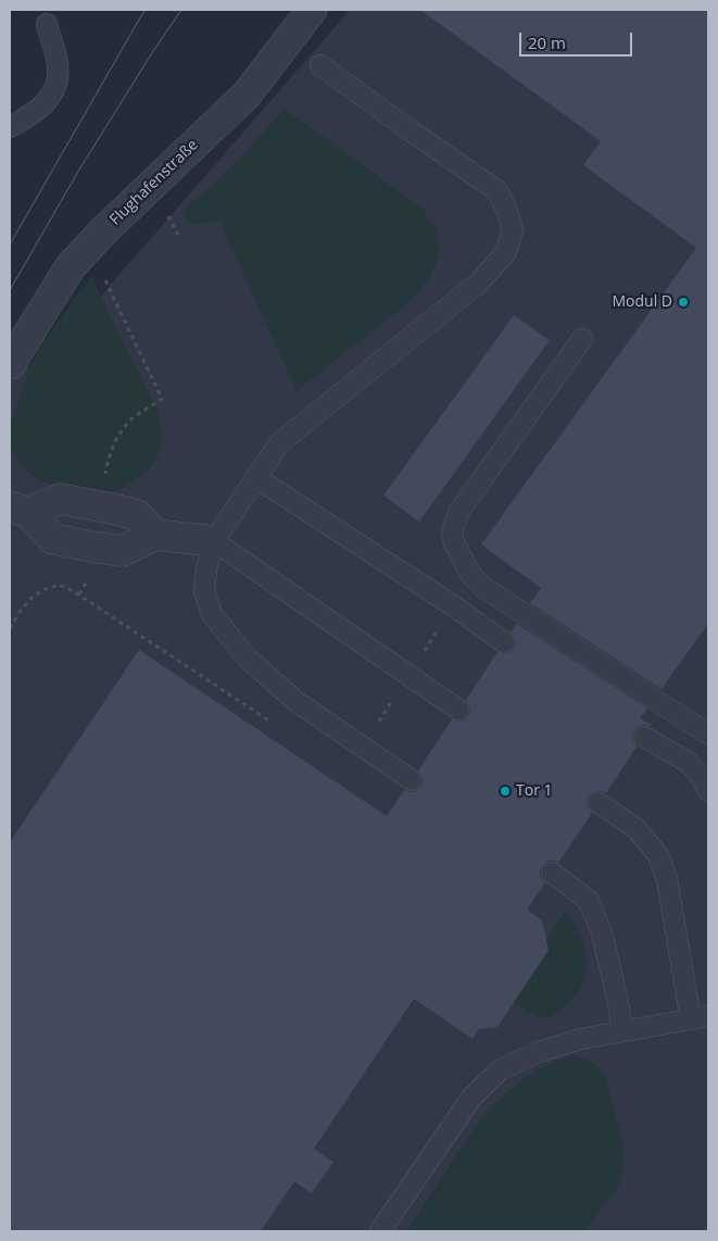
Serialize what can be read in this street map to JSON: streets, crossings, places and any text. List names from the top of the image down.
{
  "streets": {
    "street": ["Flughafenstraße"]
  },
  "places": ["Modul D", "Tor 1"],
  "scale_bar": "20 m"
}
